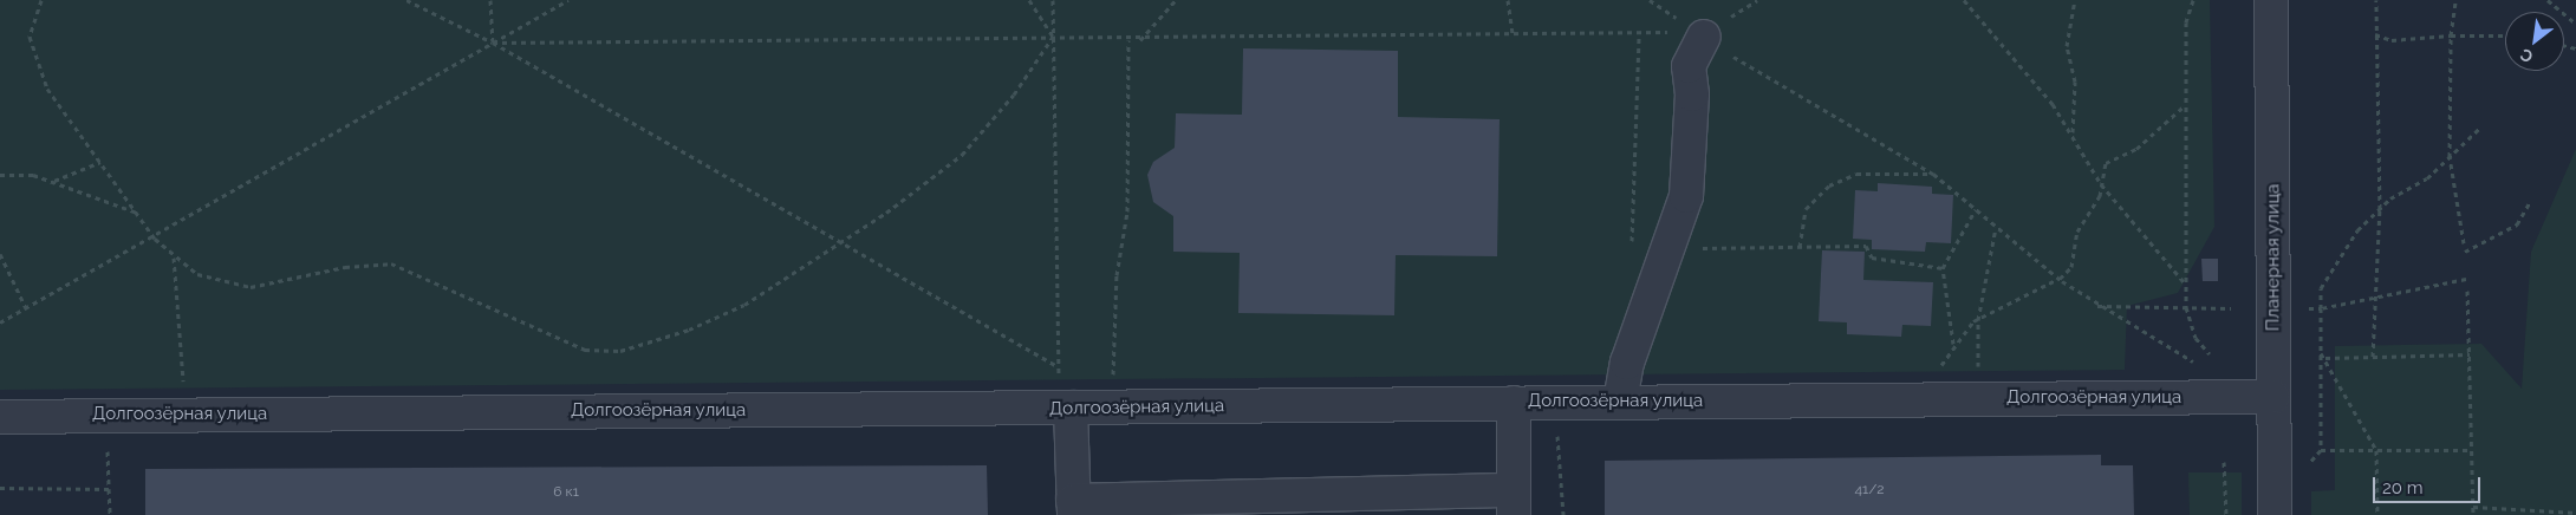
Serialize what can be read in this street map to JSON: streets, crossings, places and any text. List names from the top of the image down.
{
  "streets": {
    "street": ["Планерная улица", "Долгоозёрная улица"]
  },
  "crossings": [
    ["Планерная улица", "Долгоозёрная улица"]
  ],
  "house_numbers": ["41/2", "6 к1"],
  "scale_bar": "20 m",
  "north": "bottom left"
}
